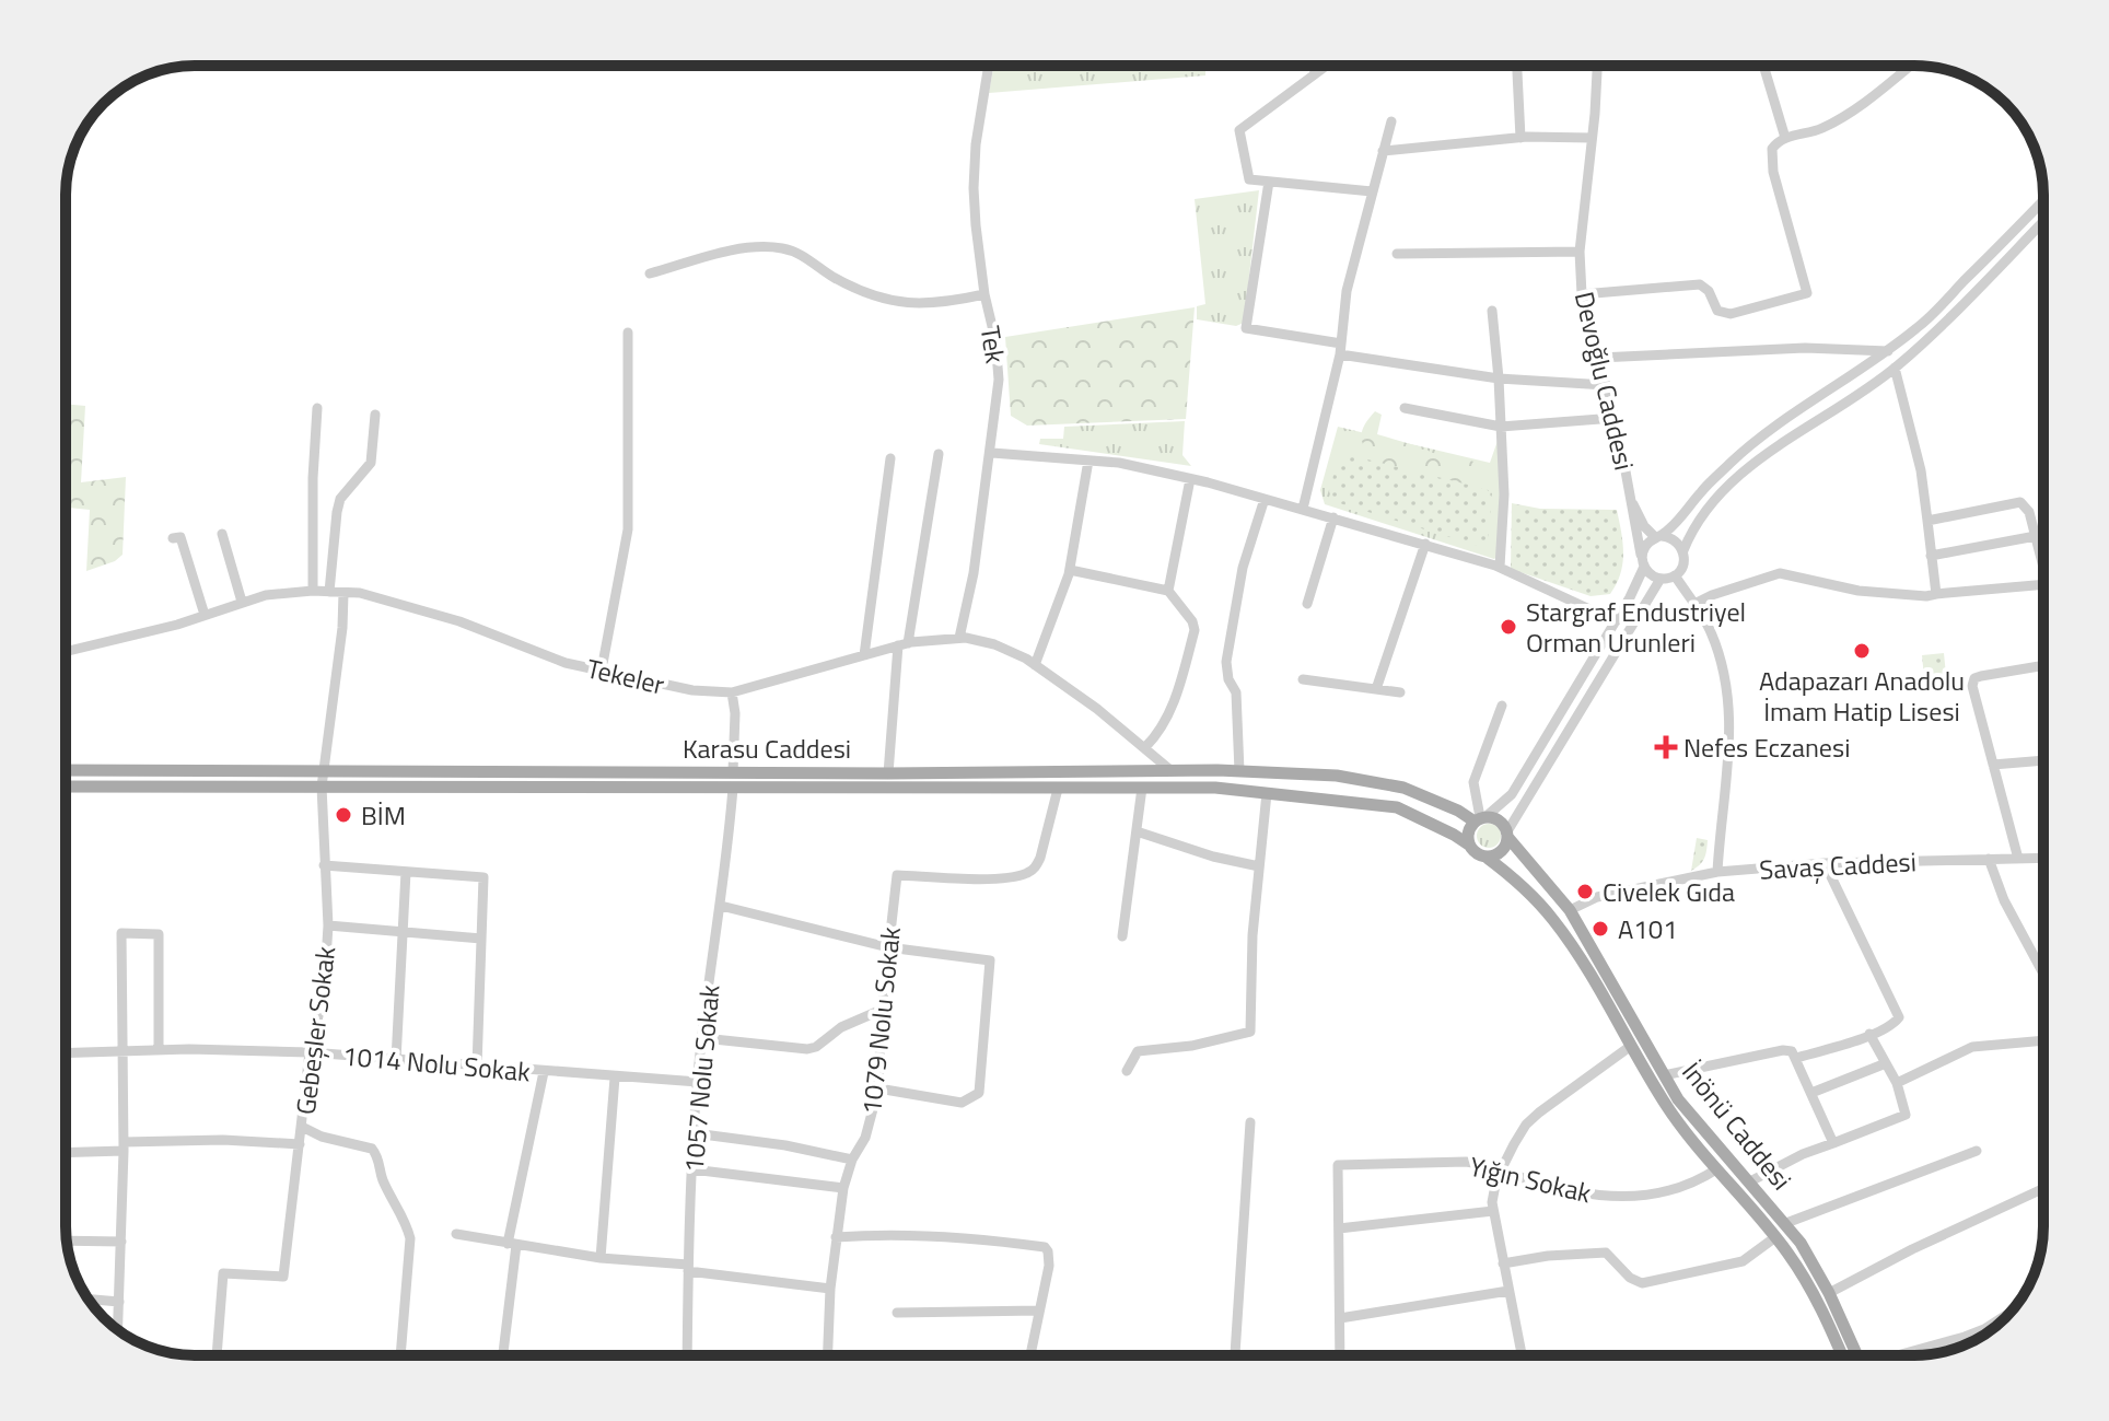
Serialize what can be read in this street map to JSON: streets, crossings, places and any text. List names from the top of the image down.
{
  "streets": {
    "main road": ["Karasu Caddesi", "İnönü Caddesi"],
    "street": [
      "Tek",
      "Devoğlu Caddesi",
      "Tekeler",
      "Savaş Caddesi",
      "1079 Nolu Sokak",
      "Gebeşler Sokak",
      "1014 Nolu Sokak",
      "1057 Nolu Sokak",
      "Yığın Sokak"
    ]
  },
  "crossings": [
    ["Tek", "Tekeler"],
    ["Tekeler", "Karasu Caddesi"],
    ["Tekeler", "Gebeşler Sokak"],
    ["Karasu Caddesi", "1079 Nolu Sokak"],
    ["Karasu Caddesi", "Gebeşler Sokak"],
    ["Karasu Caddesi", "1057 Nolu Sokak"],
    ["Karasu Caddesi", "İnönü Caddesi"],
    ["Savaş Caddesi", "İnönü Caddesi"],
    ["Gebeşler Sokak", "1014 Nolu Sokak"],
    ["1014 Nolu Sokak", "1057 Nolu Sokak"],
    ["İnönü Caddesi", "Yığın Sokak"]
  ],
  "places": {
    "other": [
      "Stargraf Endustriyel Orman Urunleri",
      "Adapazarı Anadolu İmam Hatip Lisesi",
      "BİM",
      "Civelek Gıda",
      "A101"
    ],
    "health": ["Nefes Eczanesi"]
  }
}
